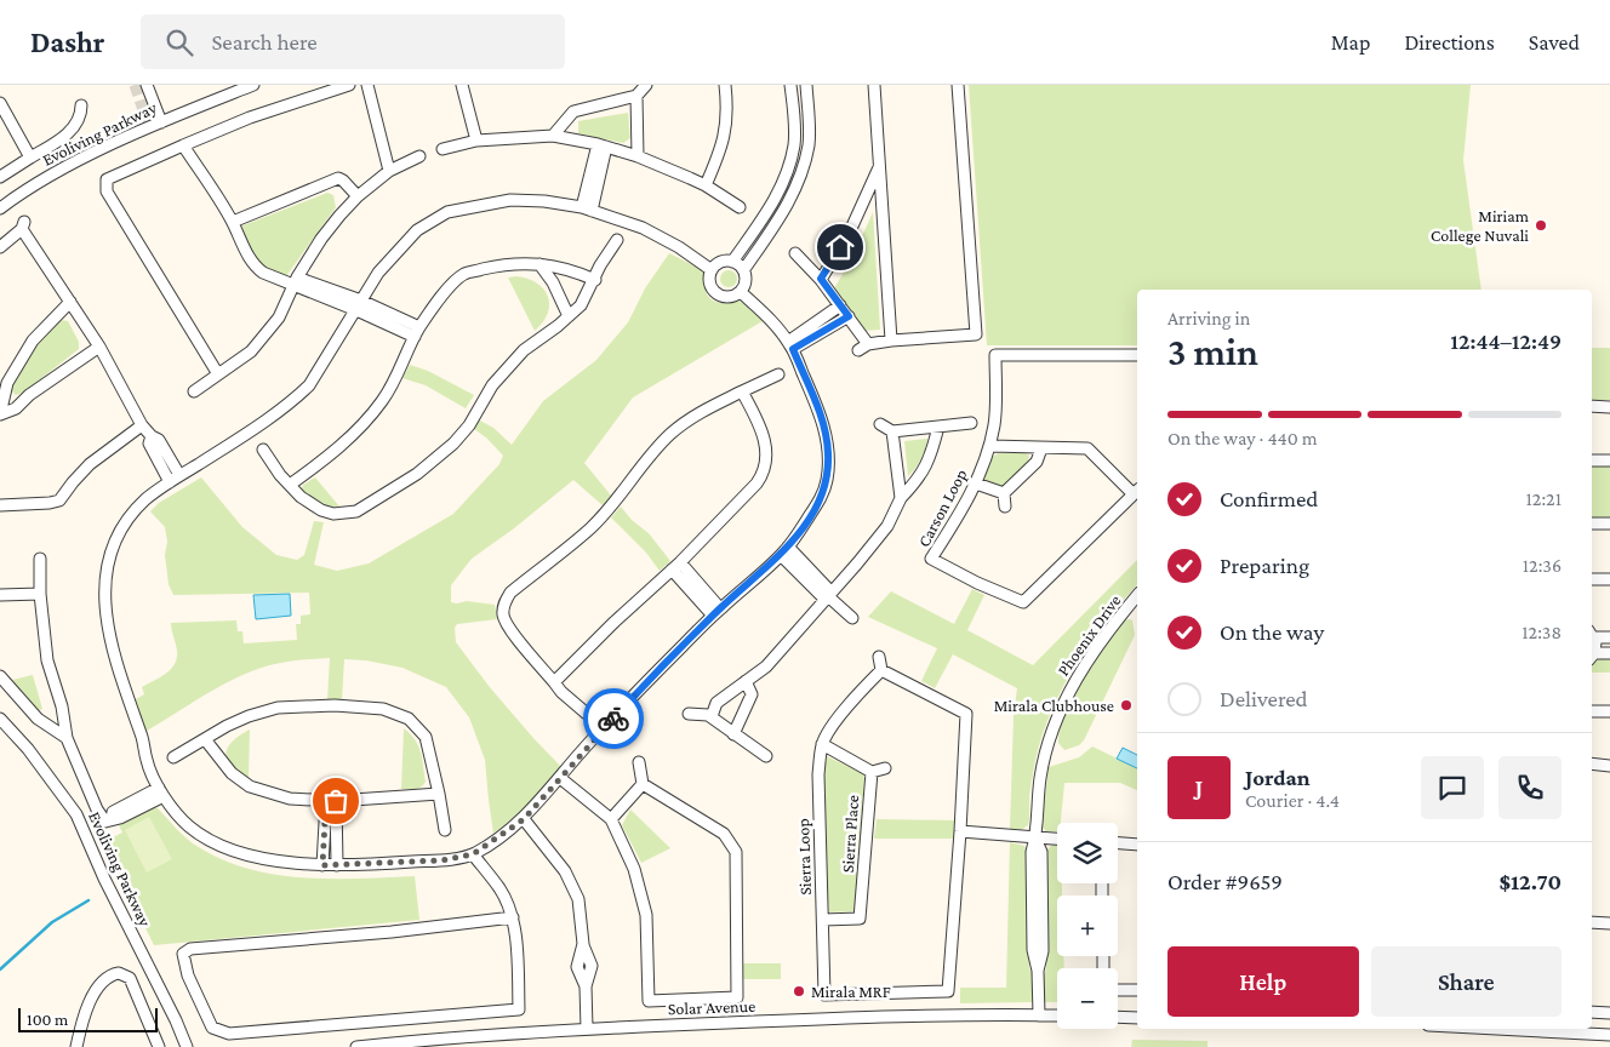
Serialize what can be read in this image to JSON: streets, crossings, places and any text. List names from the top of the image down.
{
  "streets": {
    "street": [
      "Evoliving Parkway",
      "Carson Loop",
      "Phoenix Drive",
      "Sierra Place",
      "Sierra Loop",
      "Solar Avenue"
    ]
  },
  "crossings": [
    ["Phoenix Drive", "Solar Avenue"],
    ["Sierra Place", "Sierra Loop"]
  ],
  "places": ["Miriam College Nuvali", "Mirala Clubhouse", "Mirala MRF"],
  "scale_bar": "100 m",
  "page": {
    "header": "Dashr",
    "search": "Search here",
    "nav": ["Map", "Directions", "Saved"],
    "heading": ["3 min", "Arriving in", "12:44–12:49"],
    "panel": [
      "Jordan",
      "Courier · 4.4",
      "Order #9659",
      "$12.70"
    ],
    "bar": "On the way · 440 m",
    "list": [
      ["Confirmed", "12:21"],
      ["Preparing", "12:36"],
      ["On the way", "12:38"],
      "Delivered"
    ],
    "round": "J",
    "map_buttons": ["+", "−"],
    "buttons": ["Help", "Share"],
    "scale": "100 m"
  }
}
